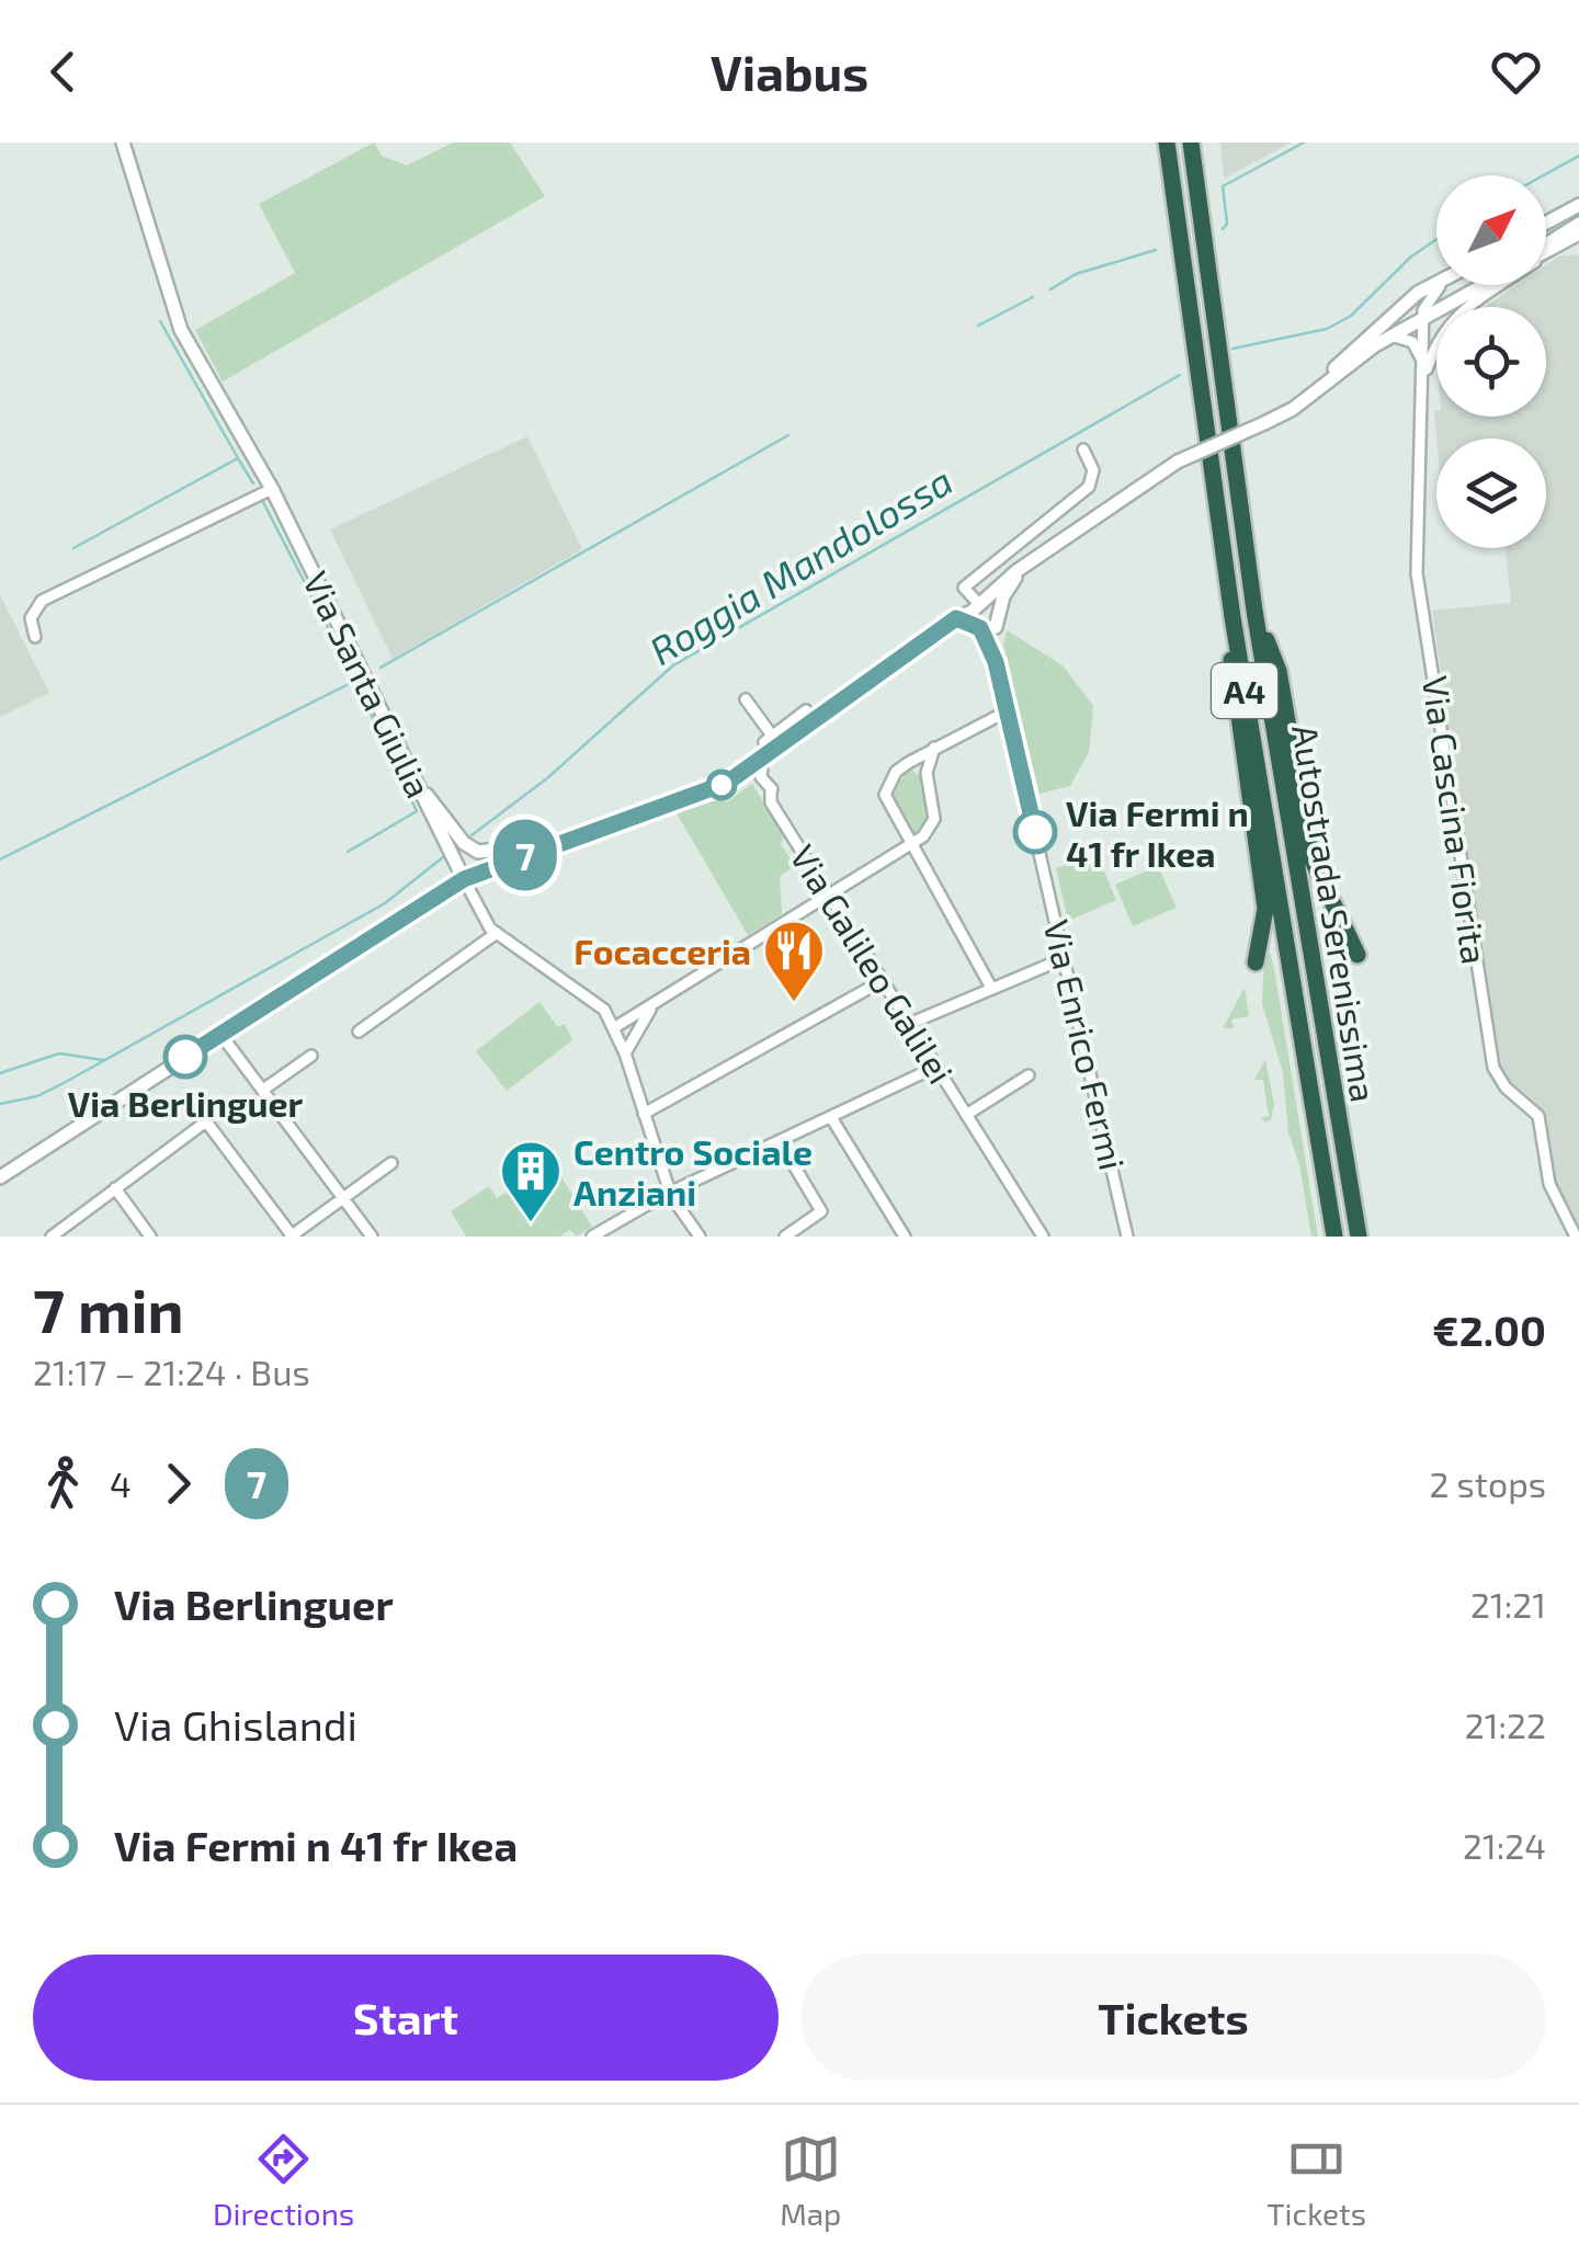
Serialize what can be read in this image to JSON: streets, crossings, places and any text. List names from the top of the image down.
{
  "streets": {
    "highway": ["A4", "Autostrada Serenissima"],
    "street": [
      "Via Santa Giulia",
      "Via Cascina Fiorita",
      "Via Galileo Galilei",
      "Via Enrico Fermi"
    ]
  },
  "water": ["Roggia Mandolossa"],
  "places": {
    "other": ["Via Fermi n 41 fr Ikea", "Via Berlinguer"],
    "restaurant": ["Focacceria"],
    "building": ["Centro Sociale Anziani"]
  },
  "lines": ["bus line 7"],
  "north": "top right",
  "page": {
    "header": "Viabus",
    "on_map": "7",
    "heading": ["7 min", "21:17 – 21:24 · Bus", "€2.00"],
    "legs": ["4", "7", "2 stops"],
    "list": [
      {
        "name": "Via Berlinguer",
        "value": "21:21"
      },
      {
        "name": "Via Ghislandi",
        "value": "21:22"
      },
      {
        "name": "Via Fermi n 41 fr Ikea",
        "value": "21:24"
      }
    ],
    "buttons": ["Start", "Tickets"],
    "tabs": ["Directions", "Map", "Tickets"]
  }
}
